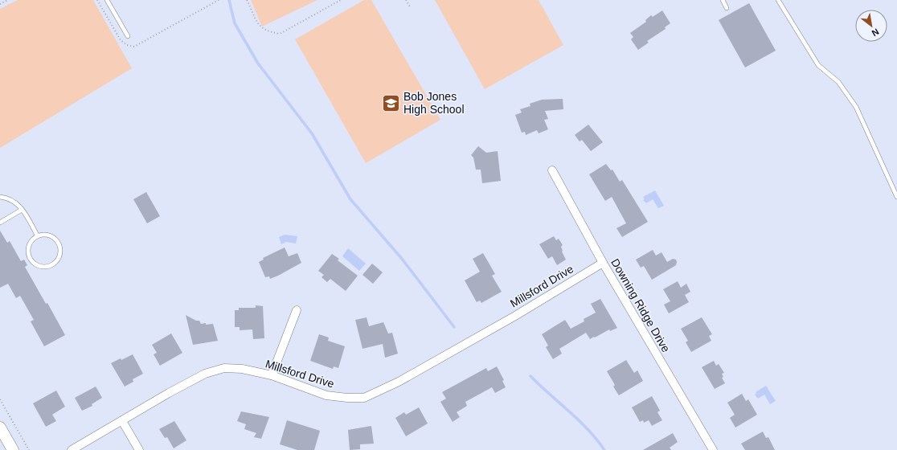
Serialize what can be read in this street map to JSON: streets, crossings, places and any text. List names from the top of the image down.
{
  "streets": {
    "street": ["Millsford Drive", "Downing Ridge Drive"]
  },
  "crossings": [
    ["Millsford Drive", "Downing Ridge Drive"]
  ],
  "places": {
    "school or university": ["Bob Jones High School"]
  },
  "north": "bottom right"
}
